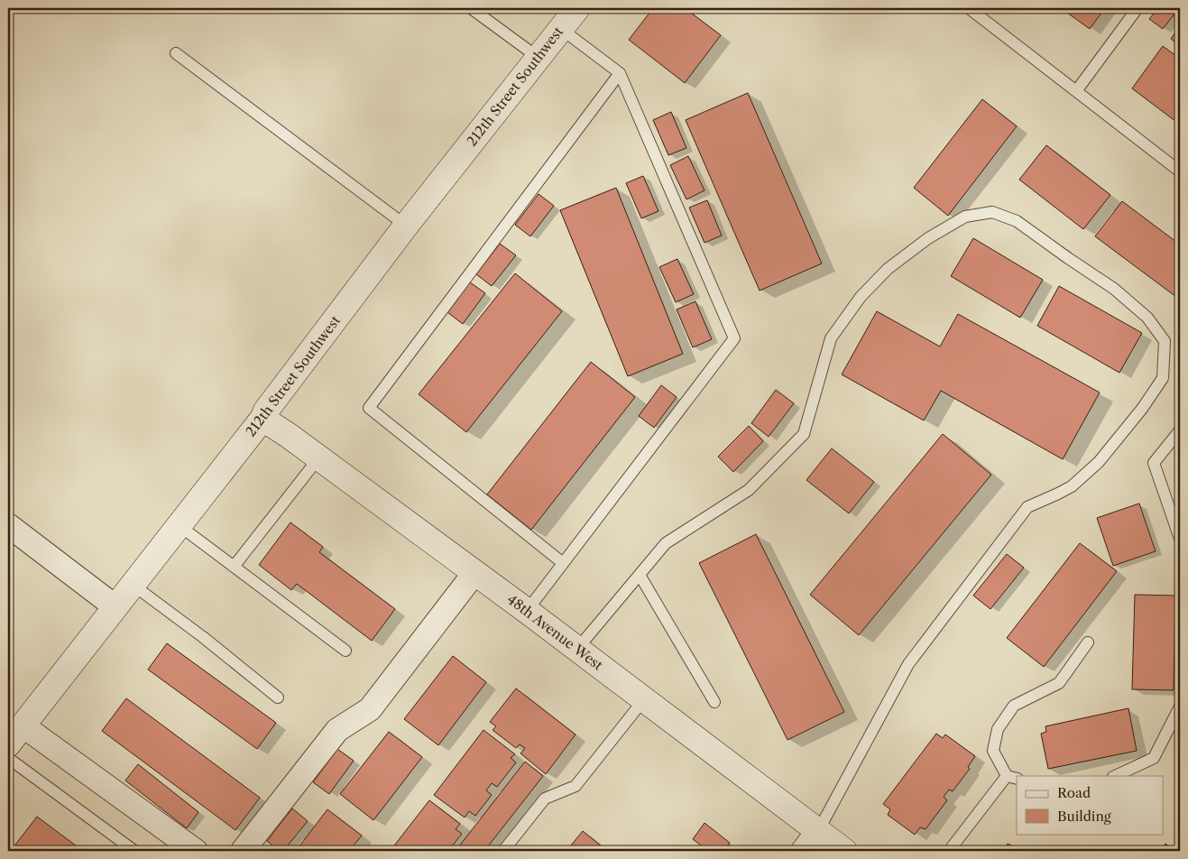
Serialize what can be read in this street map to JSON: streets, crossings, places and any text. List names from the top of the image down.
{
  "streets": {
    "main road": ["212th Street Southwest", "48th Avenue West"]
  },
  "crossings": [
    ["212th Street Southwest", "48th Avenue West"]
  ],
  "legend": ["Road", "Building"]
}
